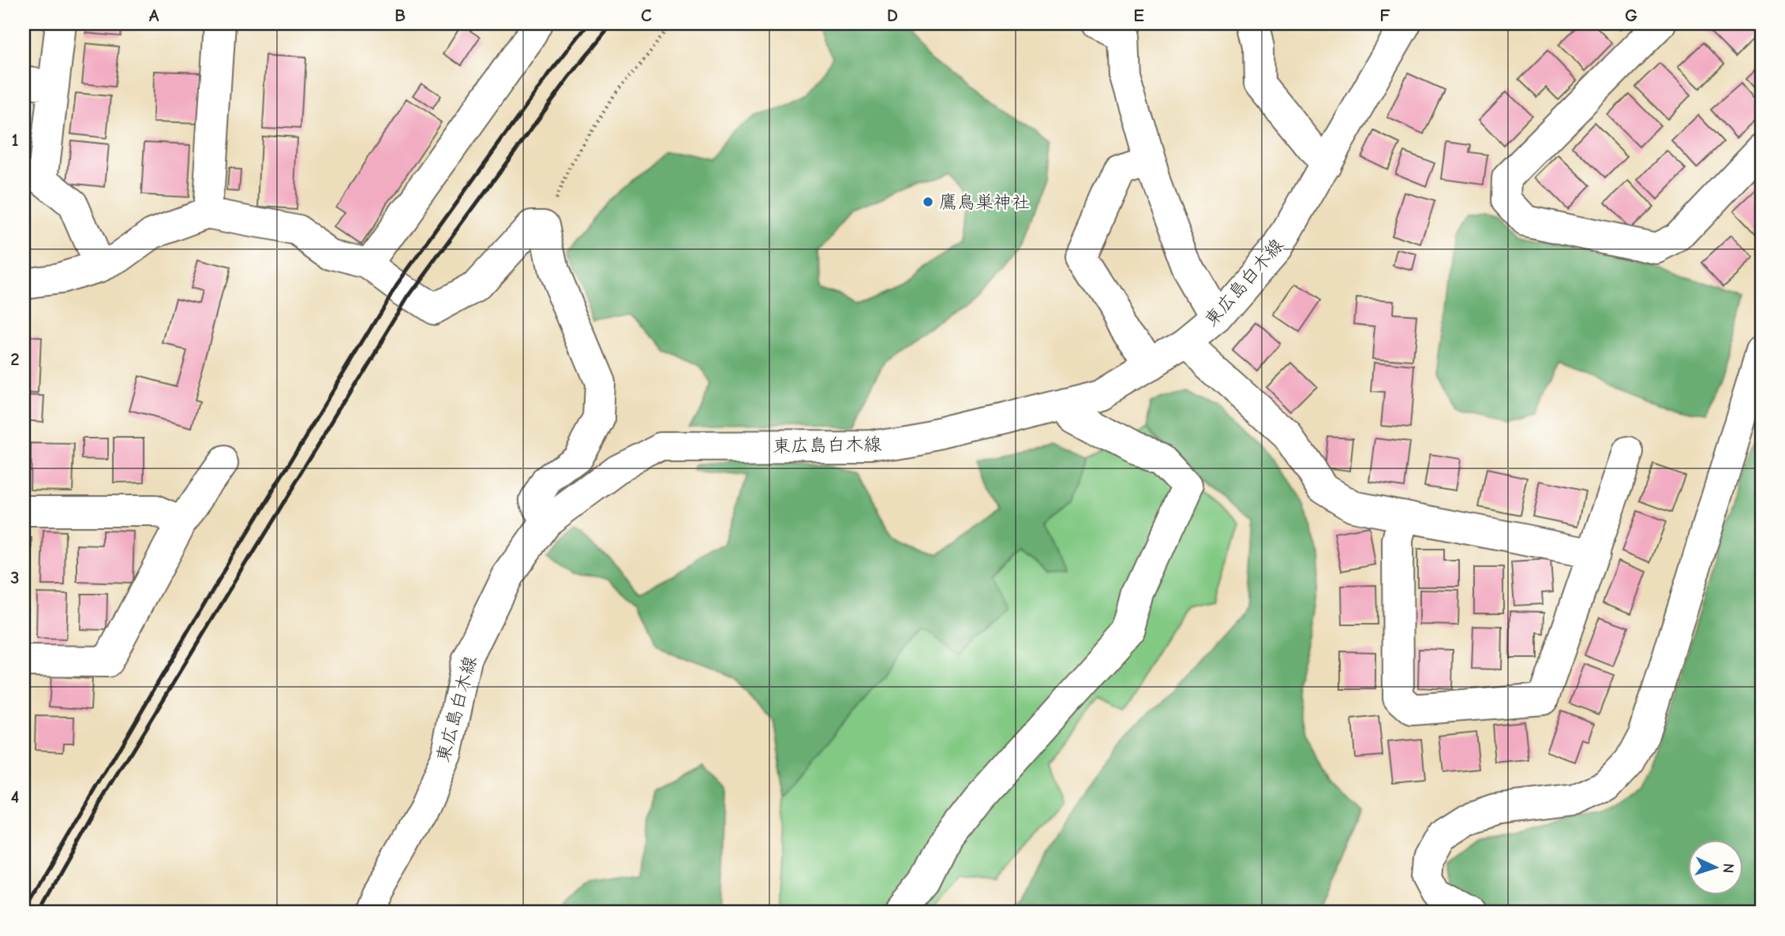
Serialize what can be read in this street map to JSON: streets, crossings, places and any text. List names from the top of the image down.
{
  "streets": {
    "street": ["東広島白木線"]
  },
  "places": ["鷹鳥巣神社"],
  "north": "right",
  "grid": {
    "columns": [
      "A",
      "B",
      "C",
      "D",
      "E",
      "F",
      "G"
    ],
    "rows": [
      "1",
      "2",
      "3",
      "4"
    ]
  }
}
